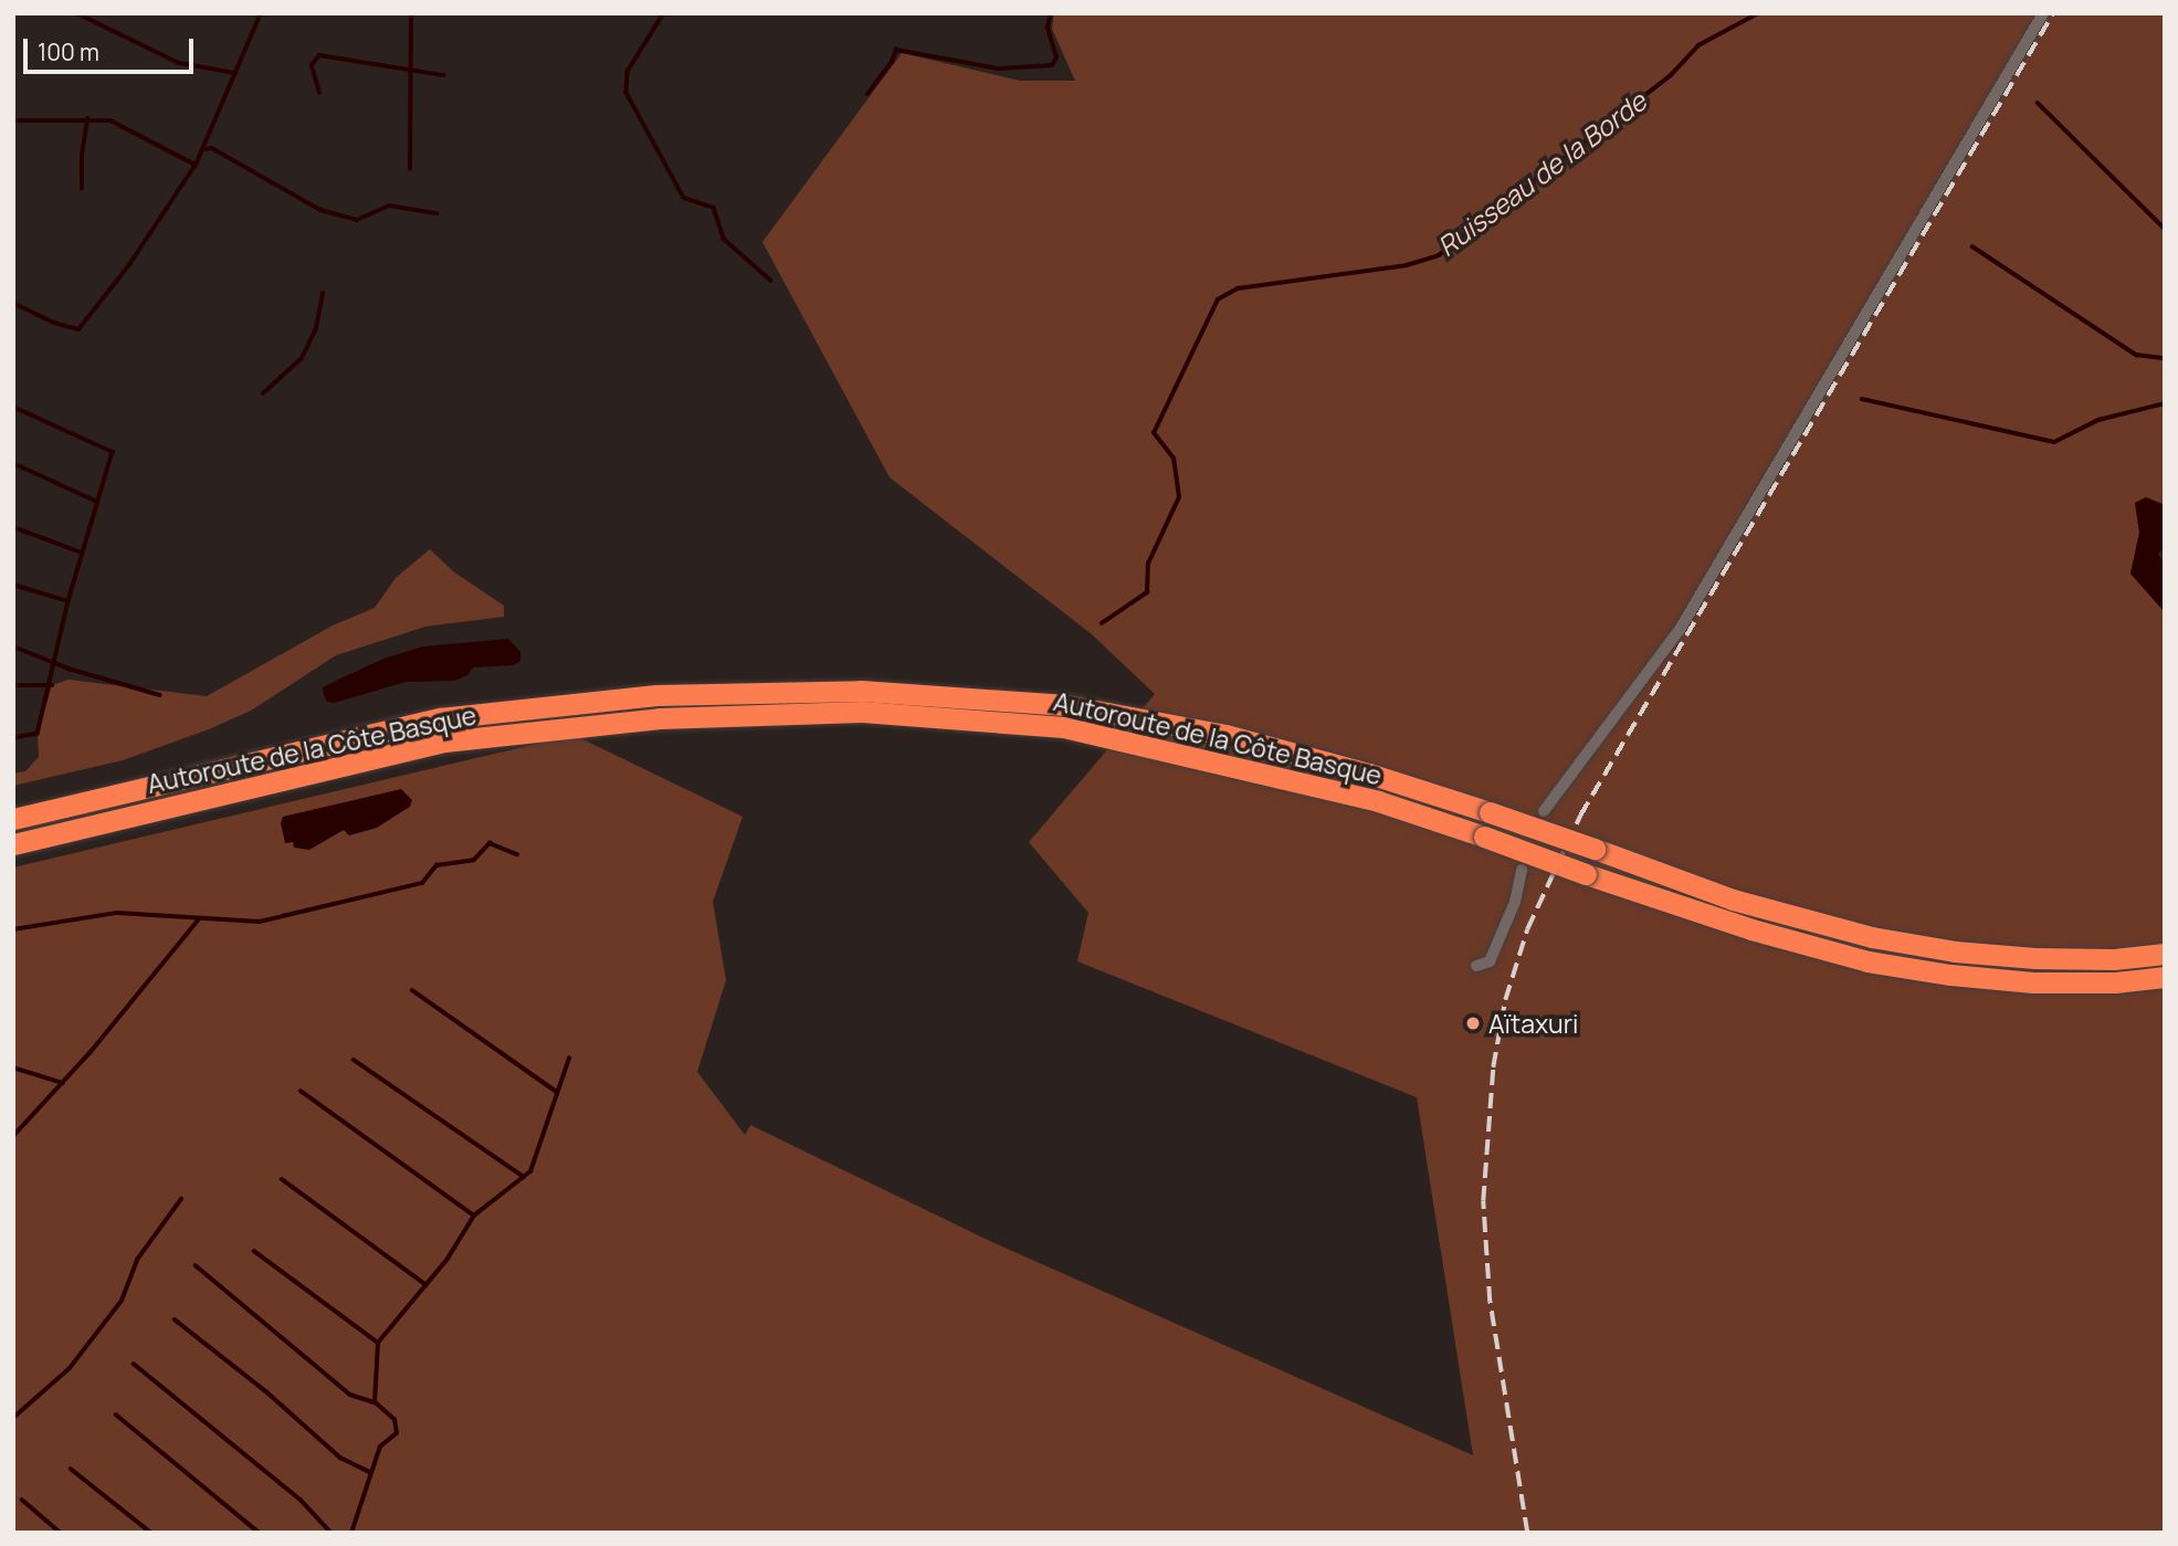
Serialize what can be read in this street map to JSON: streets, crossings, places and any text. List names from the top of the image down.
{
  "streets": {
    "highway": ["Autoroute de la Côte Basque"]
  },
  "water": ["Ruisseau de la Borde"],
  "places": ["Aïtaxuri"],
  "scale_bar": "100 m"
}
